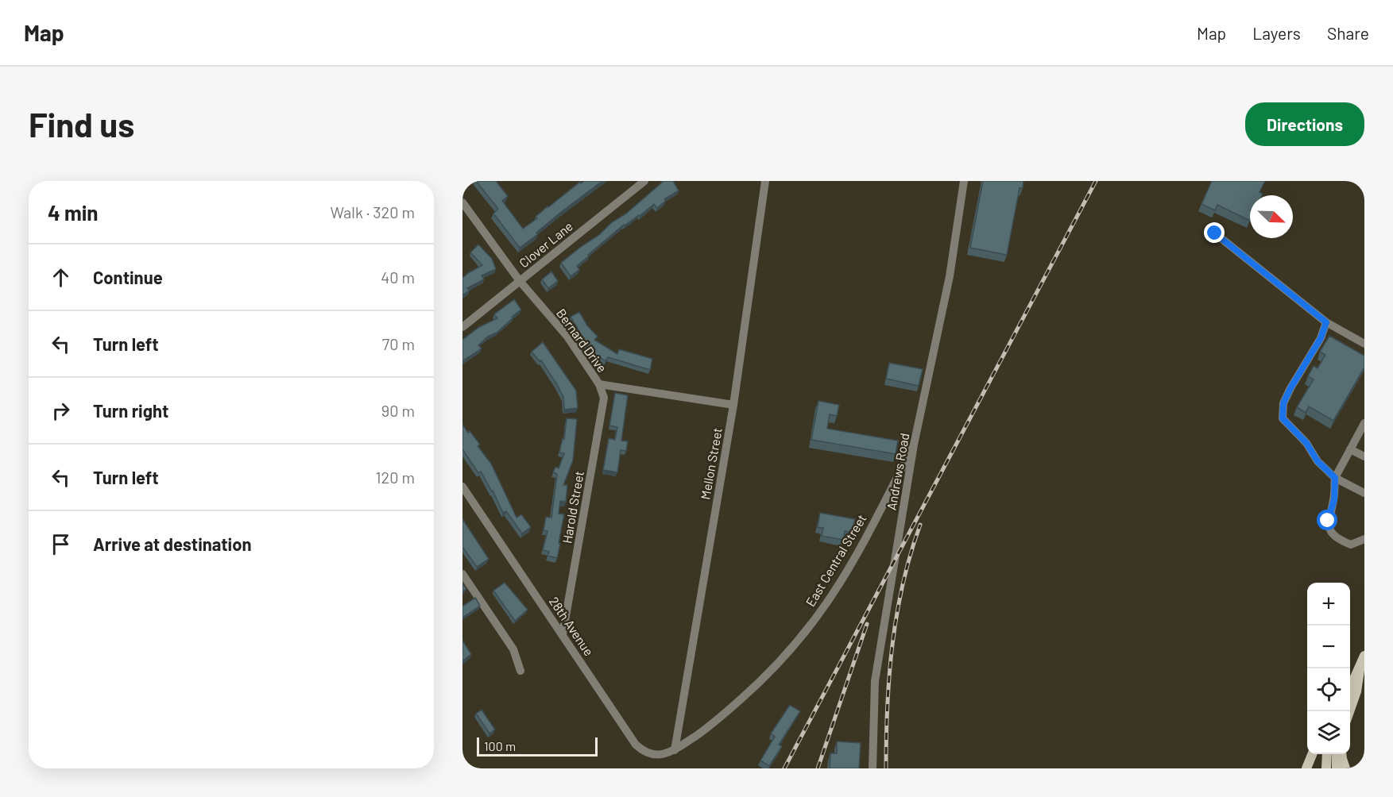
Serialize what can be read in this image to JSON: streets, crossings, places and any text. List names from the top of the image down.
{
  "streets": {
    "street": [
      "Clover Lane",
      "Bernard Drive",
      "Mellon Street",
      "Andrews Road",
      "Harold Street",
      "East Central Street",
      "28th Avenue"
    ]
  },
  "crossings": [
    ["Clover Lane", "Bernard Drive"],
    ["Bernard Drive", "Mellon Street"],
    ["Bernard Drive", "Harold Street"],
    ["Mellon Street", "East Central Street"],
    ["Mellon Street", "28th Avenue"],
    ["Andrews Road", "East Central Street"],
    ["Harold Street", "28th Avenue"],
    ["East Central Street", "28th Avenue"]
  ],
  "scale_bar": "100 m",
  "north": "bottom right",
  "page": {
    "header": "Map",
    "nav": ["Map", "Layers", "Share"],
    "buttons": "Directions",
    "title": "Find us",
    "heading": ["4 min", "Walk · 320 m"],
    "list": [
      ["Continue", "40 m"],
      ["Turn left", "70 m"],
      ["Turn right", "90 m"],
      ["Turn left", "120 m"],
      "Arrive at destination"
    ],
    "map_buttons": ["+", "−"],
    "scale": "100 m"
  }
}
